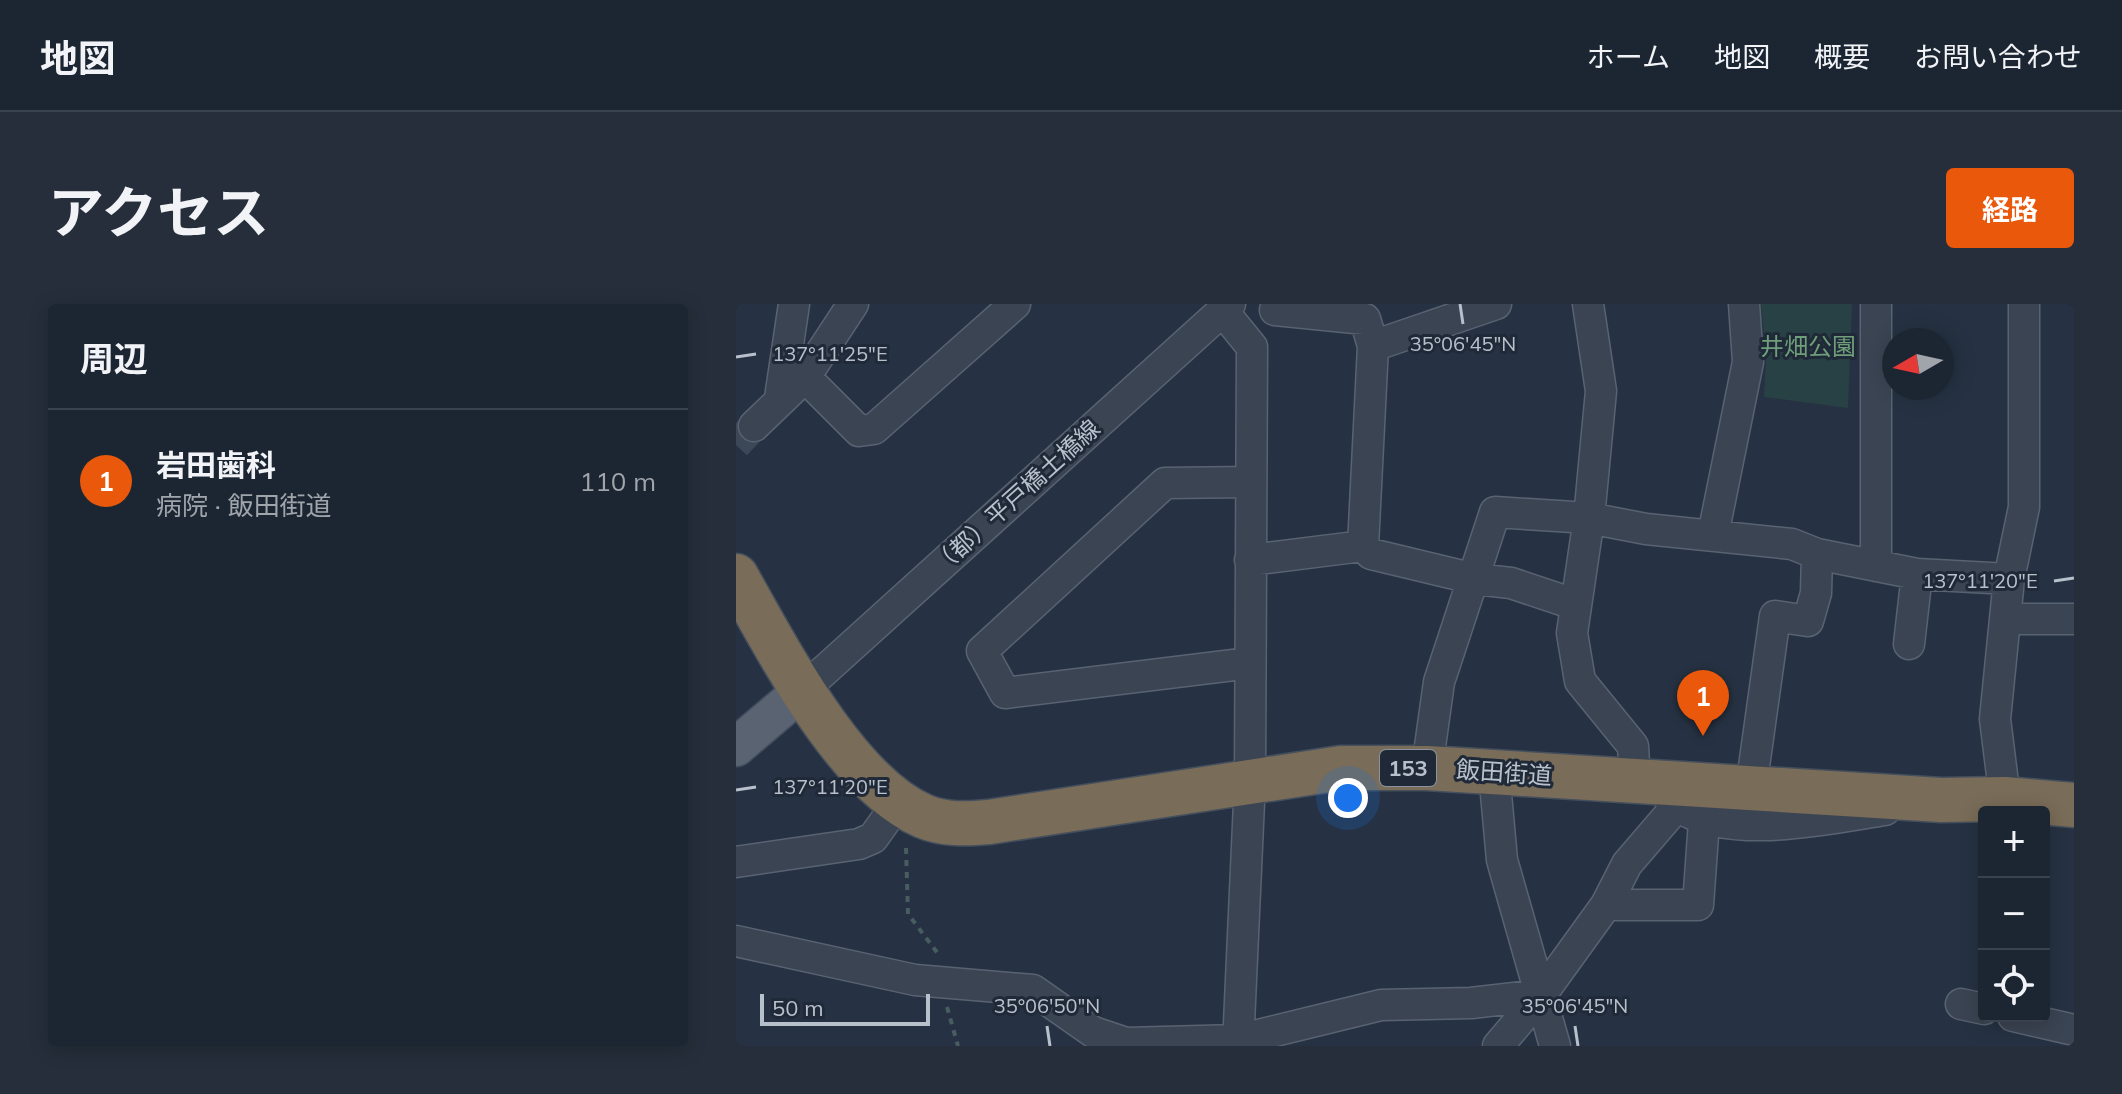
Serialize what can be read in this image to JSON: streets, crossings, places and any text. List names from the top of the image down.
{
  "streets": {
    "highway": ["153", "飯田街道"],
    "street": ["（都）平戸橋土橋線"]
  },
  "crossings": [
    ["（都）平戸橋土橋線", "153"],
    ["（都）平戸橋土橋線", "飯田街道"],
    ["153", "飯田街道"]
  ],
  "parks": ["井畑公園"],
  "scale_bar": "50 m",
  "north": "left",
  "page": {
    "header": "地図",
    "nav": [
      "ホーム",
      "地図",
      "概要",
      "お問い合わせ"
    ],
    "title": "アクセス",
    "buttons": "経路",
    "heading": "周辺",
    "list": [
      {
        "mark": "1",
        "name": "岩田歯科",
        "note": "病院 · 飯田街道",
        "value": "110 m"
      }
    ],
    "pins": "1",
    "map_buttons": ["+", "−"],
    "scale": "50 m"
  },
  "coordinates": [
    "35°06'45\"N",
    "137°11'25\"E",
    "137°11'20\"E",
    "35°06'50\"N"
  ]
}
